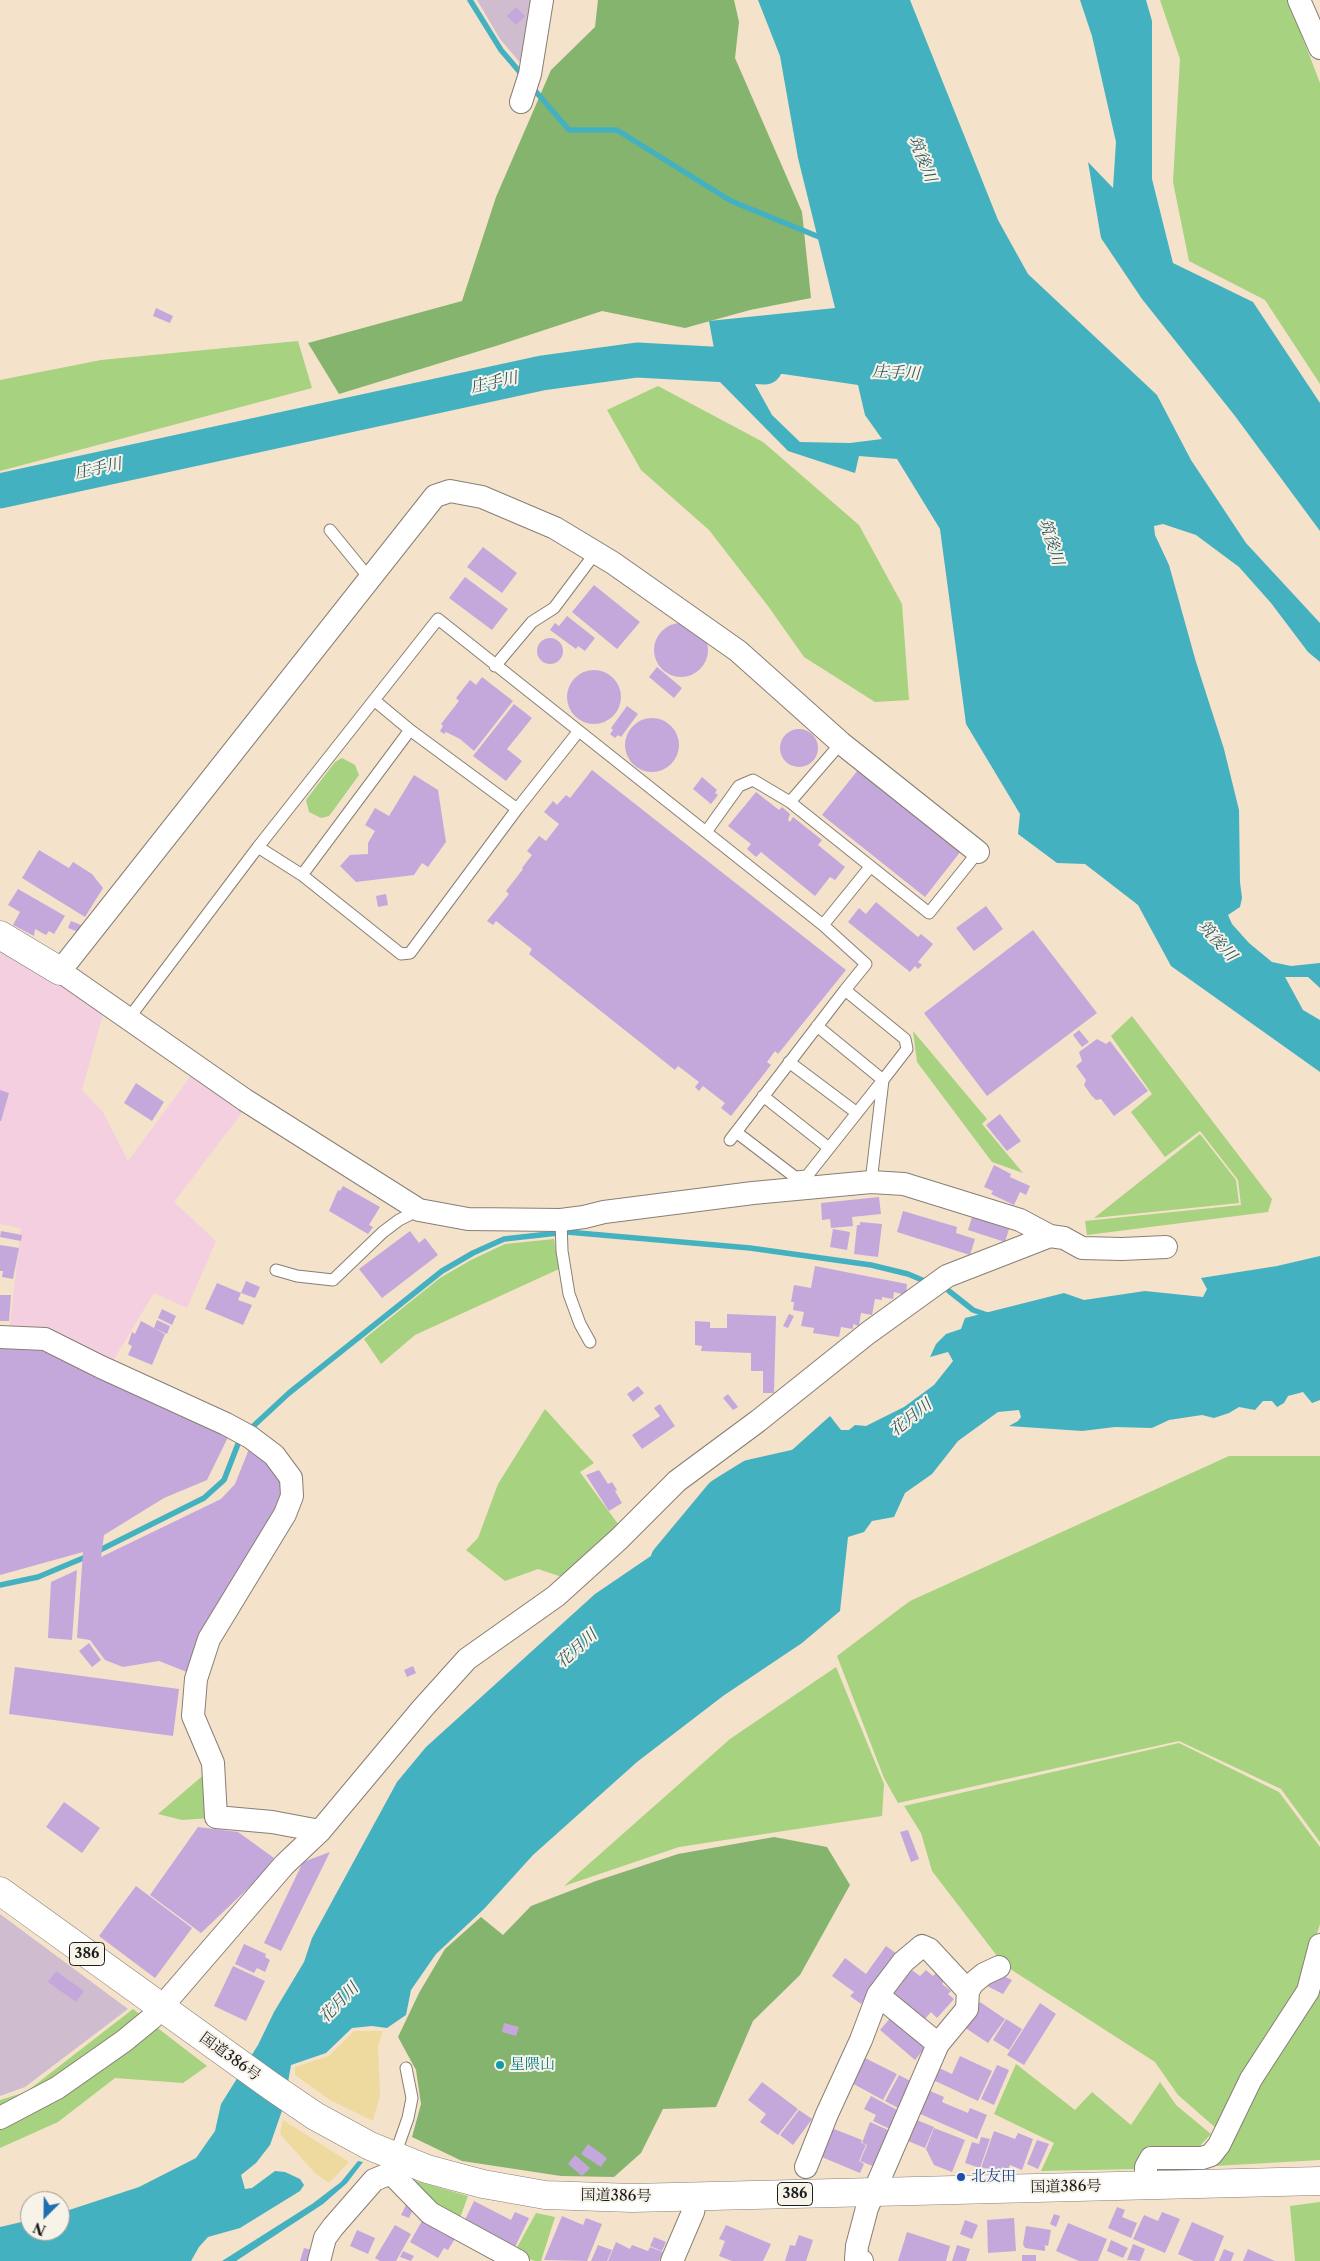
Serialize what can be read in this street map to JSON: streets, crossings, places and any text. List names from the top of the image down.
{
  "streets": {
    "main road": ["386", "国道386号"]
  },
  "water": ["筑後川", "庄手川", "花月川"],
  "places": ["星隈山", "北友田"],
  "north": "bottom left"
}
